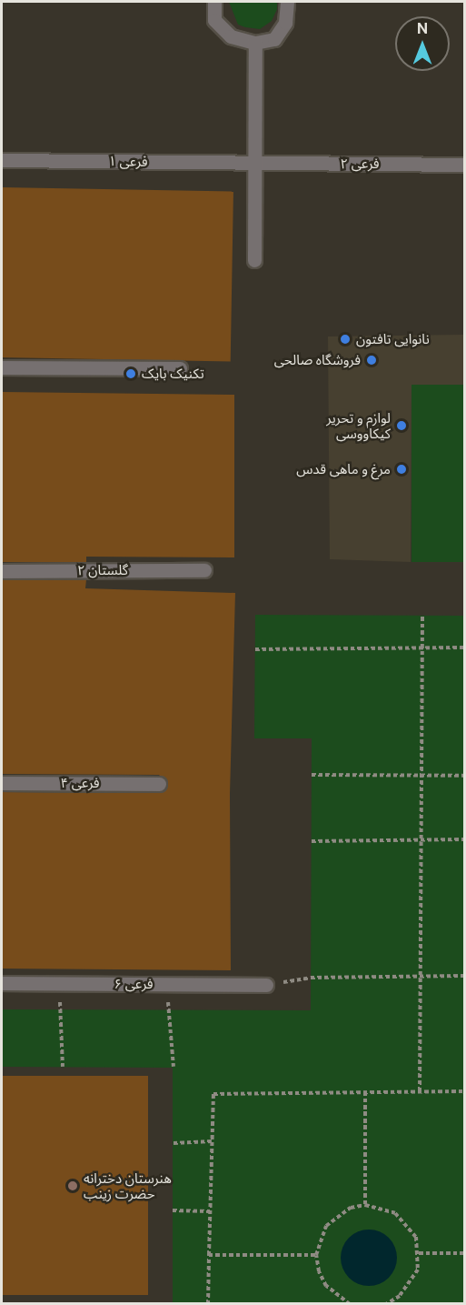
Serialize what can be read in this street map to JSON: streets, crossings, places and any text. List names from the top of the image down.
{
  "streets": {
    "street": [
      "فرعی ۱",
      "فرعی ۲",
      "گلستان ۲",
      "فرعی ۴",
      "فرعی ۶"
    ]
  },
  "crossings": [
    ["فرعی ۱", "فرعی ۲"]
  ],
  "places": [
    "نانوایی تافتون",
    "فروشگاه صالحی",
    "تکنیک بایک",
    "لوازم و تحریر کیکاووسی",
    "مرغ و ماهی قدس",
    "هنرستان دخترانه حضرت زینب"
  ],
  "north": "top"
}
